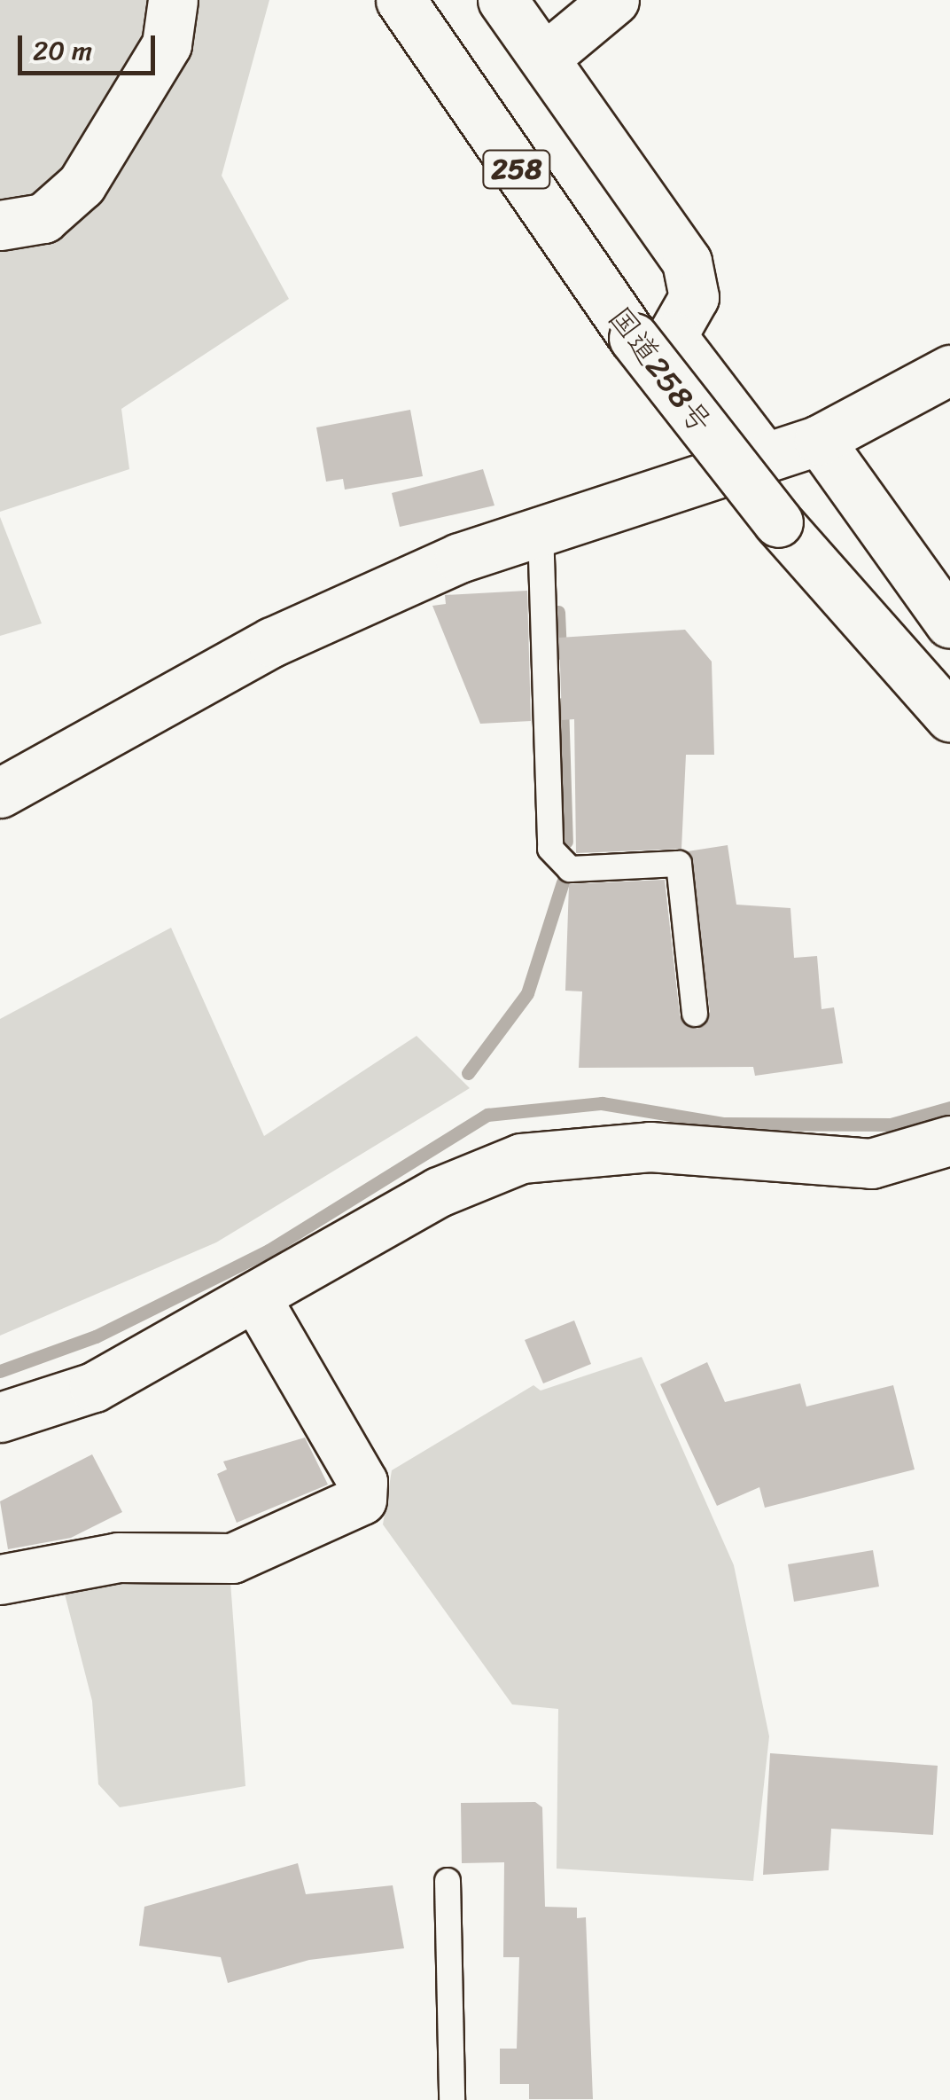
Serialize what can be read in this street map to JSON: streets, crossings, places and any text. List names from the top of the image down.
{
  "streets": {
    "main road": ["258", "国道258号"]
  },
  "scale_bar": "20 m"
}
